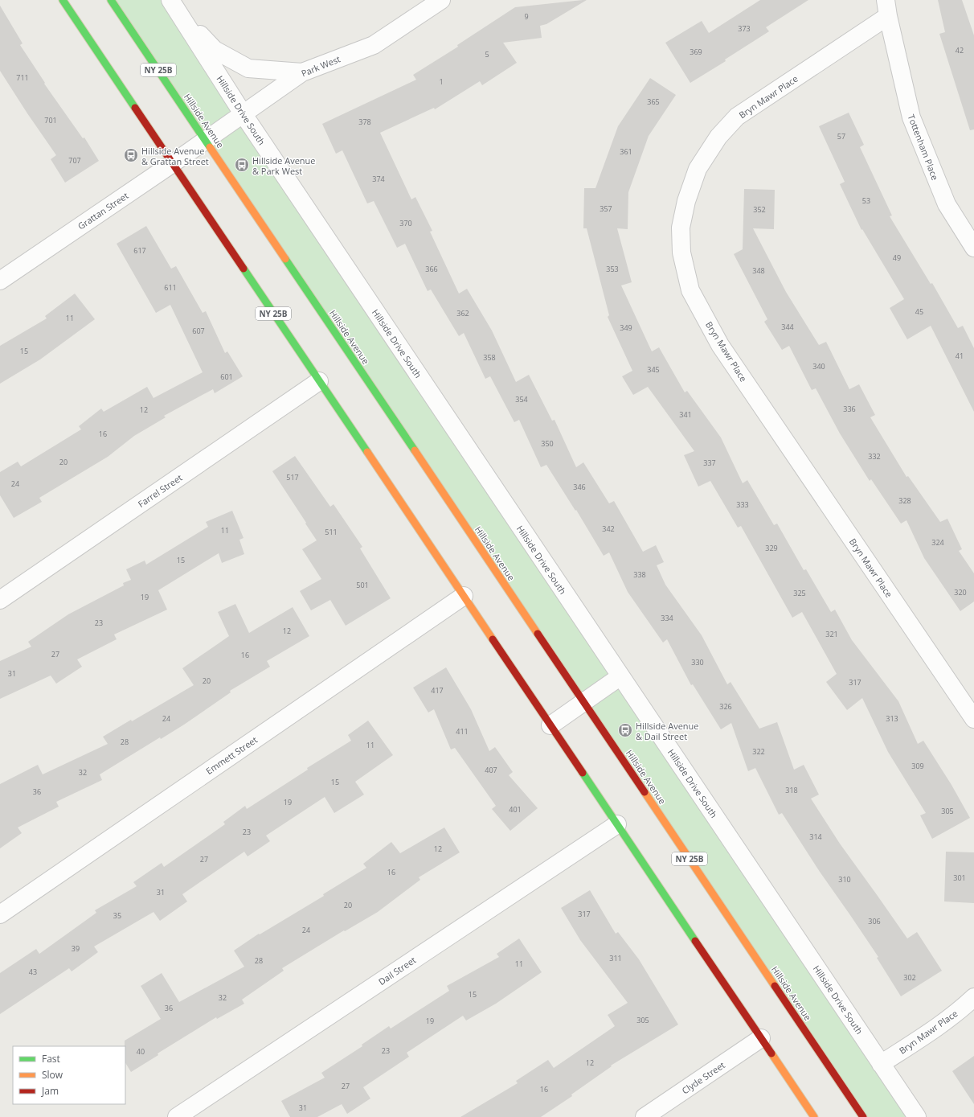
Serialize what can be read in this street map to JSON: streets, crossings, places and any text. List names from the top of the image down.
{
  "streets": {
    "main road": ["NY 25B", "Hillside Avenue"],
    "street": [
      "Park West",
      "Bryn Mawr Place",
      "Hillside Drive South",
      "Tottenham Place",
      "Grattan Street",
      "Farrel Street",
      "Emmett Street",
      "Dail Street",
      "Clyde Street"
    ]
  },
  "crossings": [
    ["Park West", "Hillside Drive South"],
    ["Park West", "Hillside Avenue"],
    ["Park West", "Grattan Street"],
    ["NY 25B", "Grattan Street"],
    ["NY 25B", "Farrel Street"],
    ["NY 25B", "Emmett Street"],
    ["NY 25B", "Dail Street"],
    ["NY 25B", "Clyde Street"],
    ["Bryn Mawr Place", "Hillside Drive South"],
    ["Bryn Mawr Place", "Tottenham Place"],
    ["Hillside Avenue", "Grattan Street"]
  ],
  "places": {
    "bus stop": ["Hillside Avenue & Grattan Street", "Hillside Avenue & Park West", "Hillside Avenue & Dail Street"]
  },
  "house_numbers": [
    "9",
    "373",
    "42",
    "369",
    "5",
    "711",
    "1",
    "365",
    "701",
    "378",
    "57",
    "361",
    "707",
    "374",
    "53",
    "357",
    "352",
    "370",
    "617",
    "49",
    "366",
    "353",
    "348",
    "611",
    "45",
    "362",
    "11",
    "344",
    "349",
    "607",
    "15",
    "41",
    "358",
    "340",
    "345",
    "601",
    "354",
    "336",
    "12",
    "341",
    "16",
    "350",
    "332",
    "20",
    "337",
    "517",
    "24",
    "346",
    "328",
    "333",
    "342",
    "11",
    "511",
    "324",
    "329",
    "15",
    "338",
    "501",
    "320",
    "325",
    "19",
    "334",
    "23",
    "12",
    "321",
    "27",
    "16",
    "330",
    "31",
    "20",
    "317",
    "417",
    "326",
    "24",
    "313",
    "411",
    "28",
    "11",
    "322",
    "309",
    "407",
    "32",
    "15",
    "318",
    "36",
    "19",
    "401",
    "305",
    "23",
    "314",
    "12",
    "27",
    "16",
    "301",
    "310",
    "31",
    "20",
    "317",
    "35",
    "306",
    "24",
    "39",
    "311",
    "28",
    "11",
    "43",
    "302",
    "15",
    "32",
    "36",
    "305",
    "19",
    "23",
    "40",
    "12",
    "27",
    "16",
    "31"
  ],
  "legend": ["Fast", "Slow", "Jam"]
}
